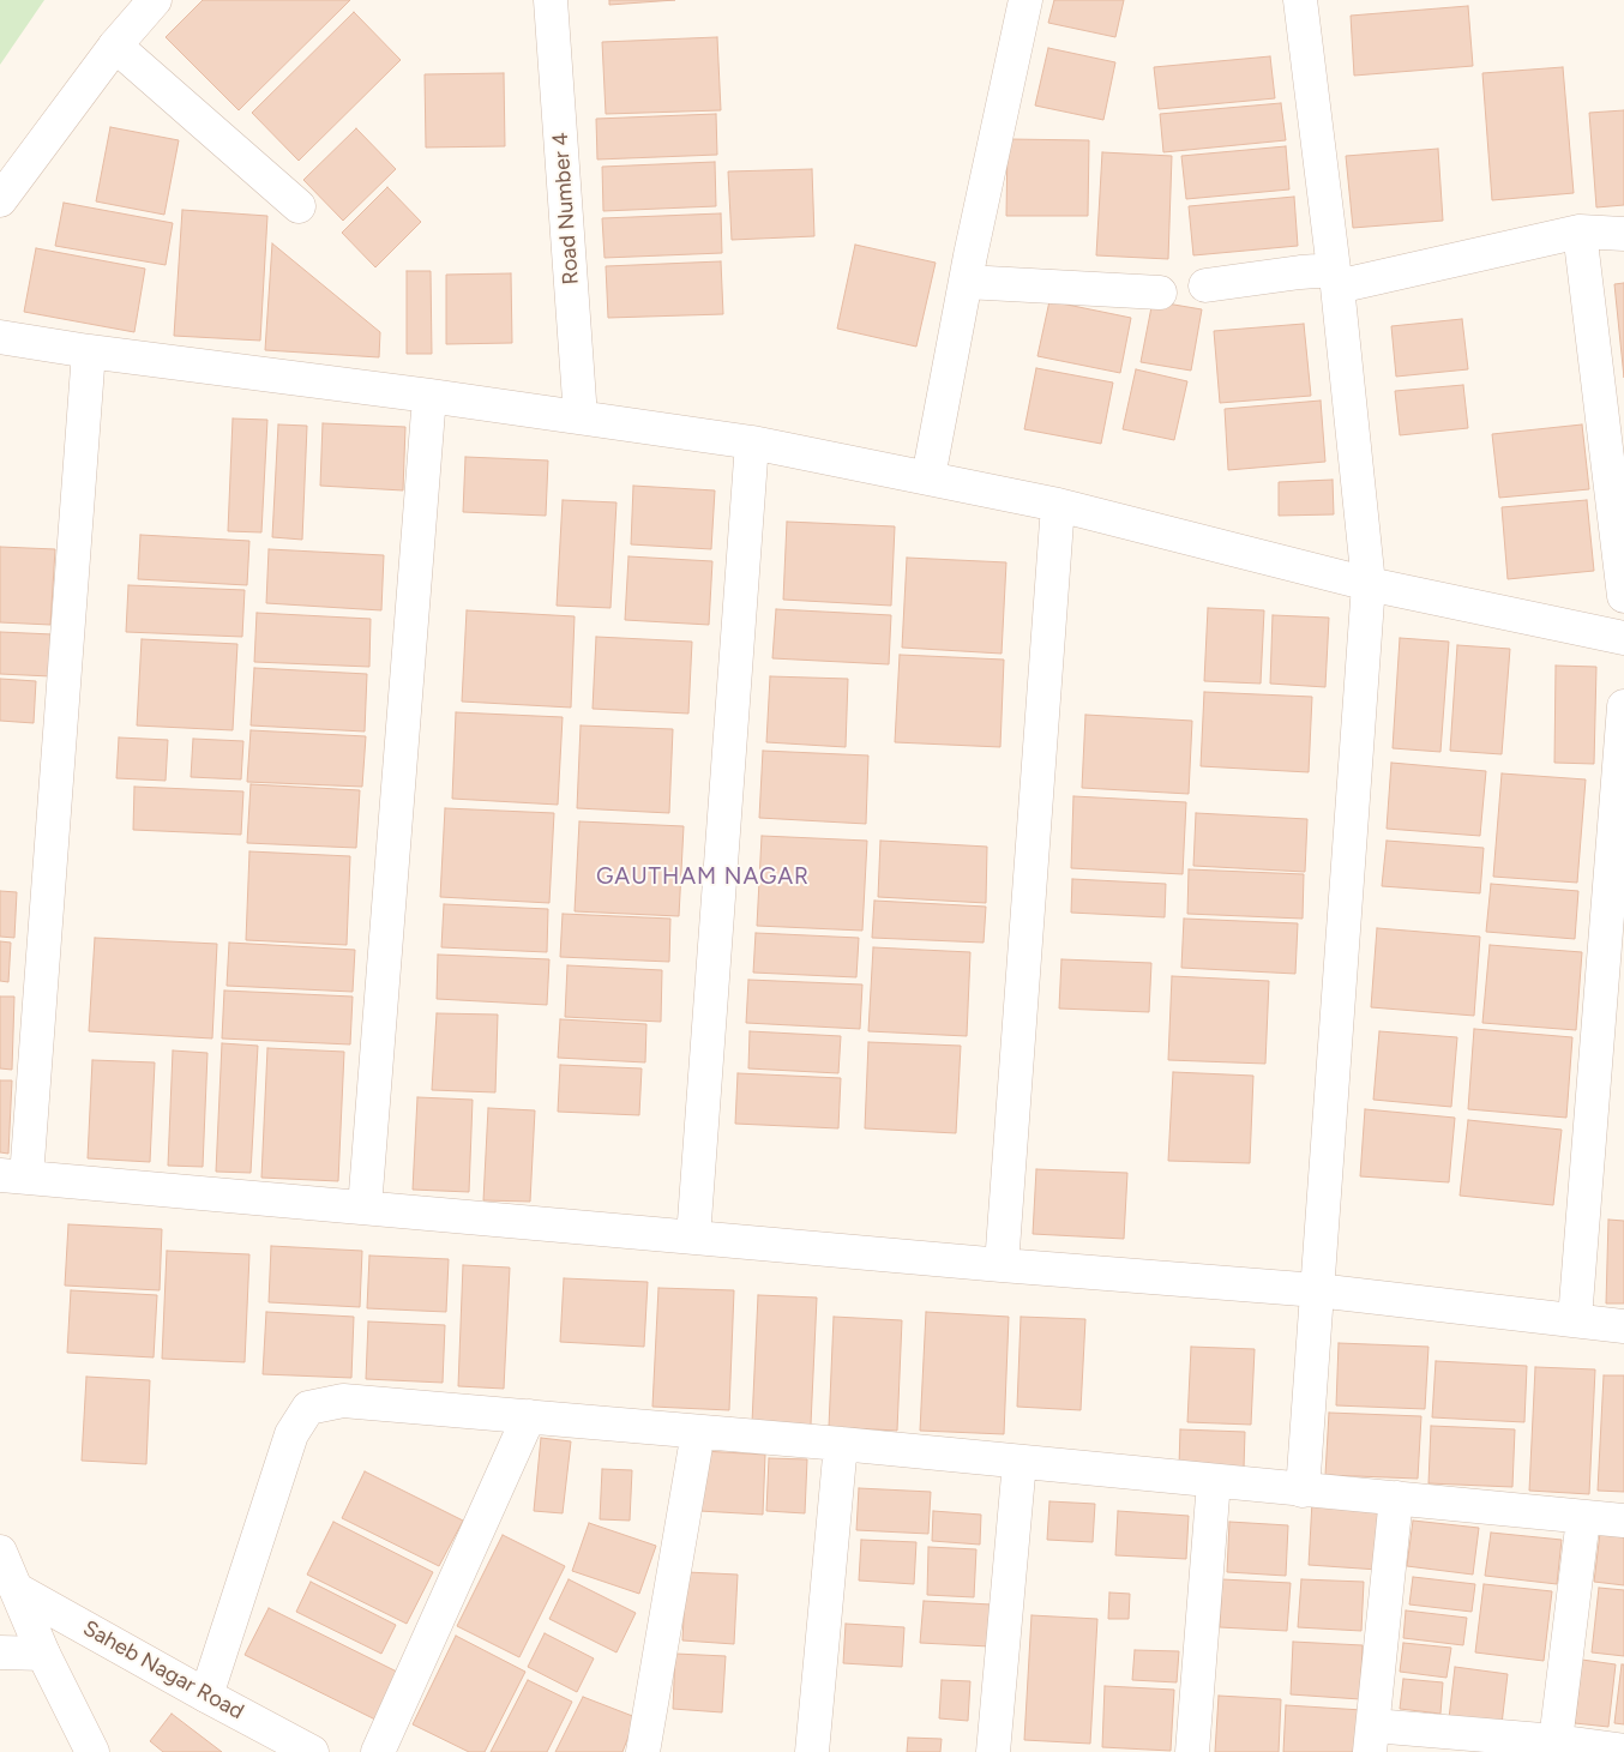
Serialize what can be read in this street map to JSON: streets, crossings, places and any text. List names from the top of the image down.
{
  "streets": {
    "street": ["Road Number 4", "Saheb Nagar Road"]
  },
  "districts": ["GAUTHAM NAGAR"]
}
